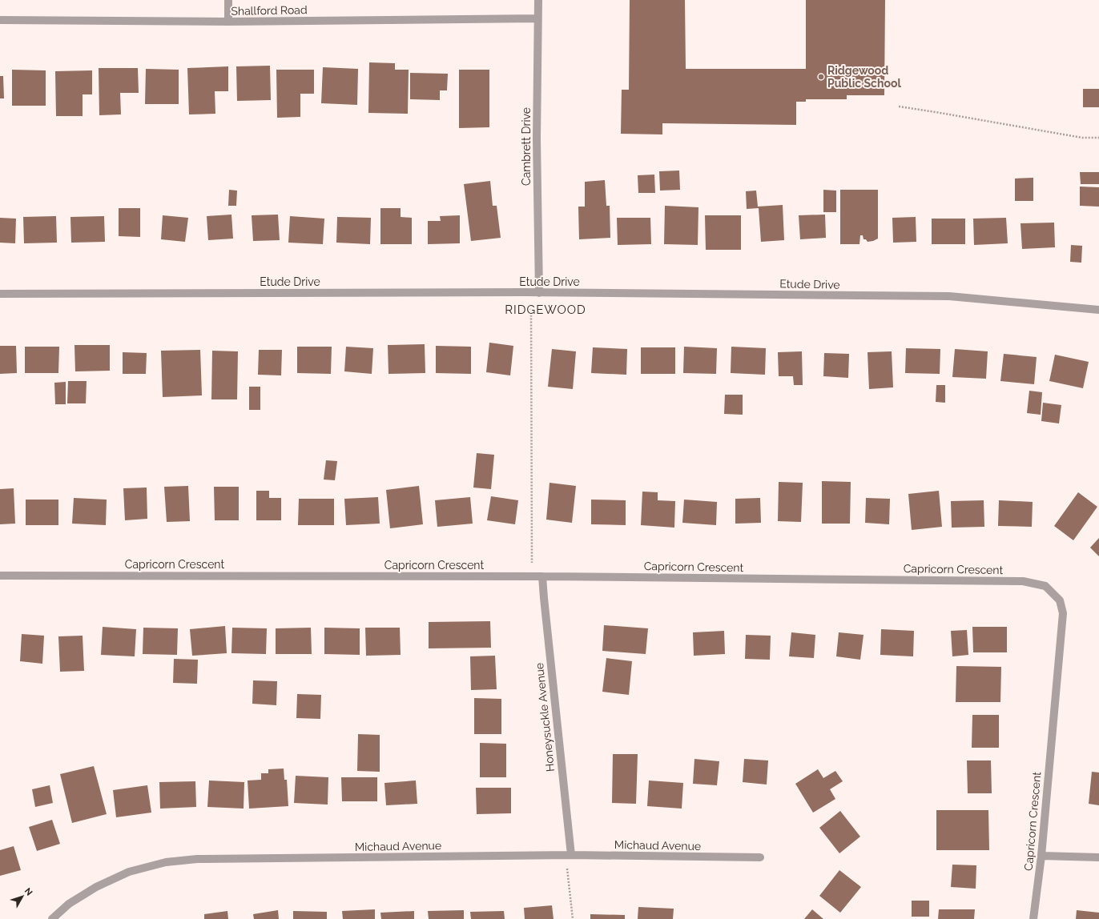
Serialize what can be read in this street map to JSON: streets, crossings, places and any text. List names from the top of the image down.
{
  "streets": {
    "street": [
      "Shallford Road",
      "Cambrett Drive",
      "Etude Drive",
      "Capricorn Crescent",
      "Honeysuckle Avenue",
      "Michaud Avenue"
    ]
  },
  "crossings": [
    ["Shallford Road", "Cambrett Drive"],
    ["Cambrett Drive", "Etude Drive"],
    ["Capricorn Crescent", "Honeysuckle Avenue"],
    ["Honeysuckle Avenue", "Michaud Avenue"]
  ],
  "districts": ["RIDGEWOOD"],
  "places": ["Ridgewood Public School"],
  "north": "top right"
}
